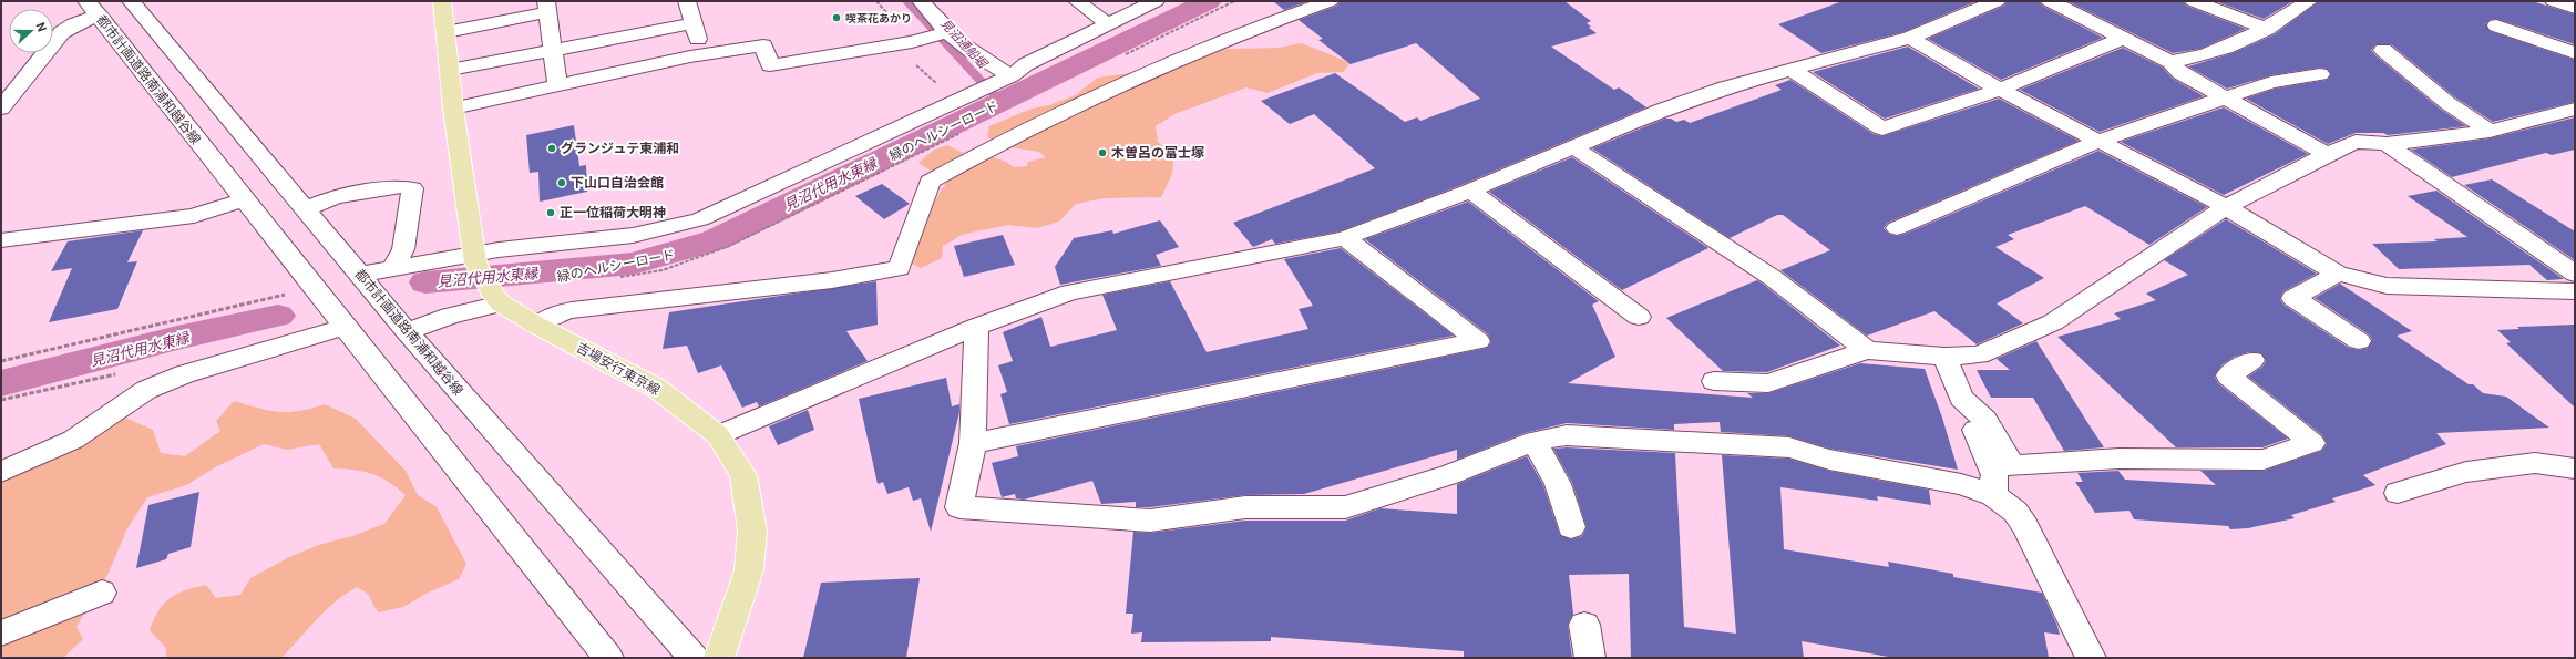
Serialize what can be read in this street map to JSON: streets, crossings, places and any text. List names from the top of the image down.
{
  "streets": {
    "main road": ["吉場安行東京線"],
    "street": ["都市計画道路南浦和越谷線"],
    "path": ["緑のヘルシーロード"]
  },
  "water": ["見沼通船堀", "見沼代用水東縁"],
  "places": [
    "喫茶花あかり",
    "グランジュテ東浦和",
    "木曽呂の富士塚",
    "下山口自治会館",
    "正一位稲荷大明神"
  ],
  "north": "right"
}
